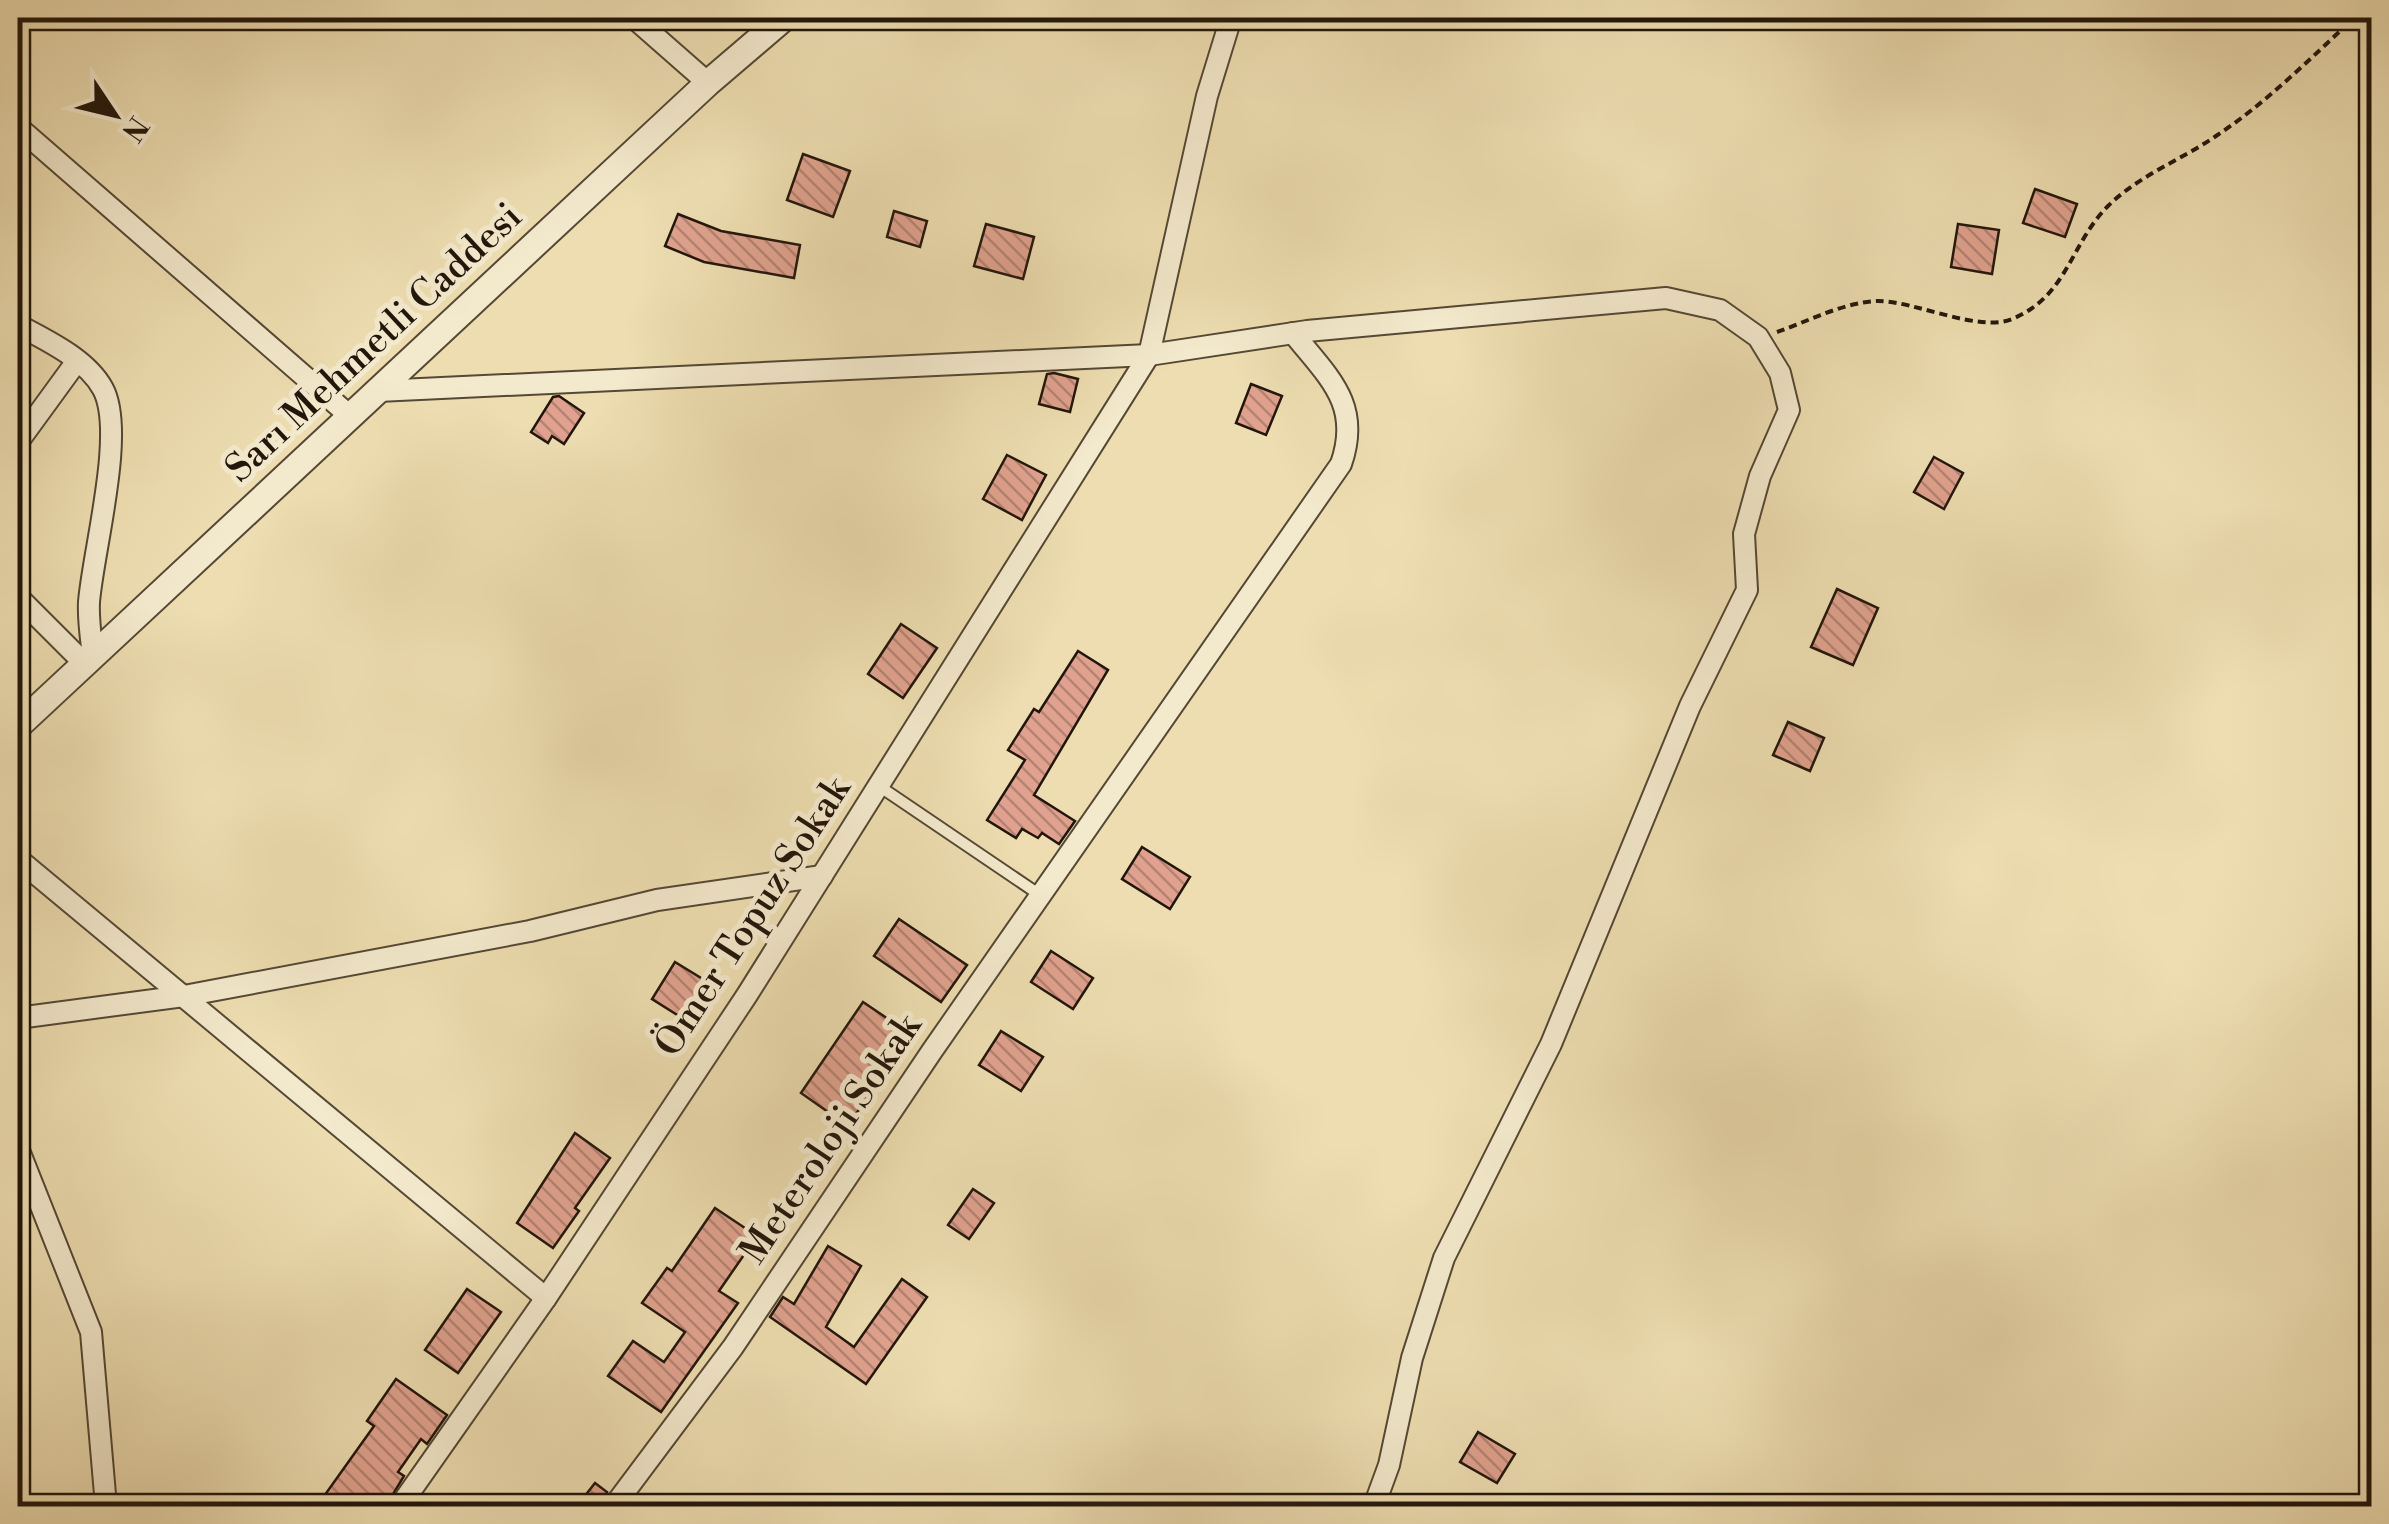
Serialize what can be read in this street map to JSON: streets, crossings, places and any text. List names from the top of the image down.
{
  "streets": {
    "street": ["Sarı Mehmetli Caddesi", "Ömer Topuz Sokak", "Meteroloji Sokak"]
  },
  "north": "bottom right"
}
